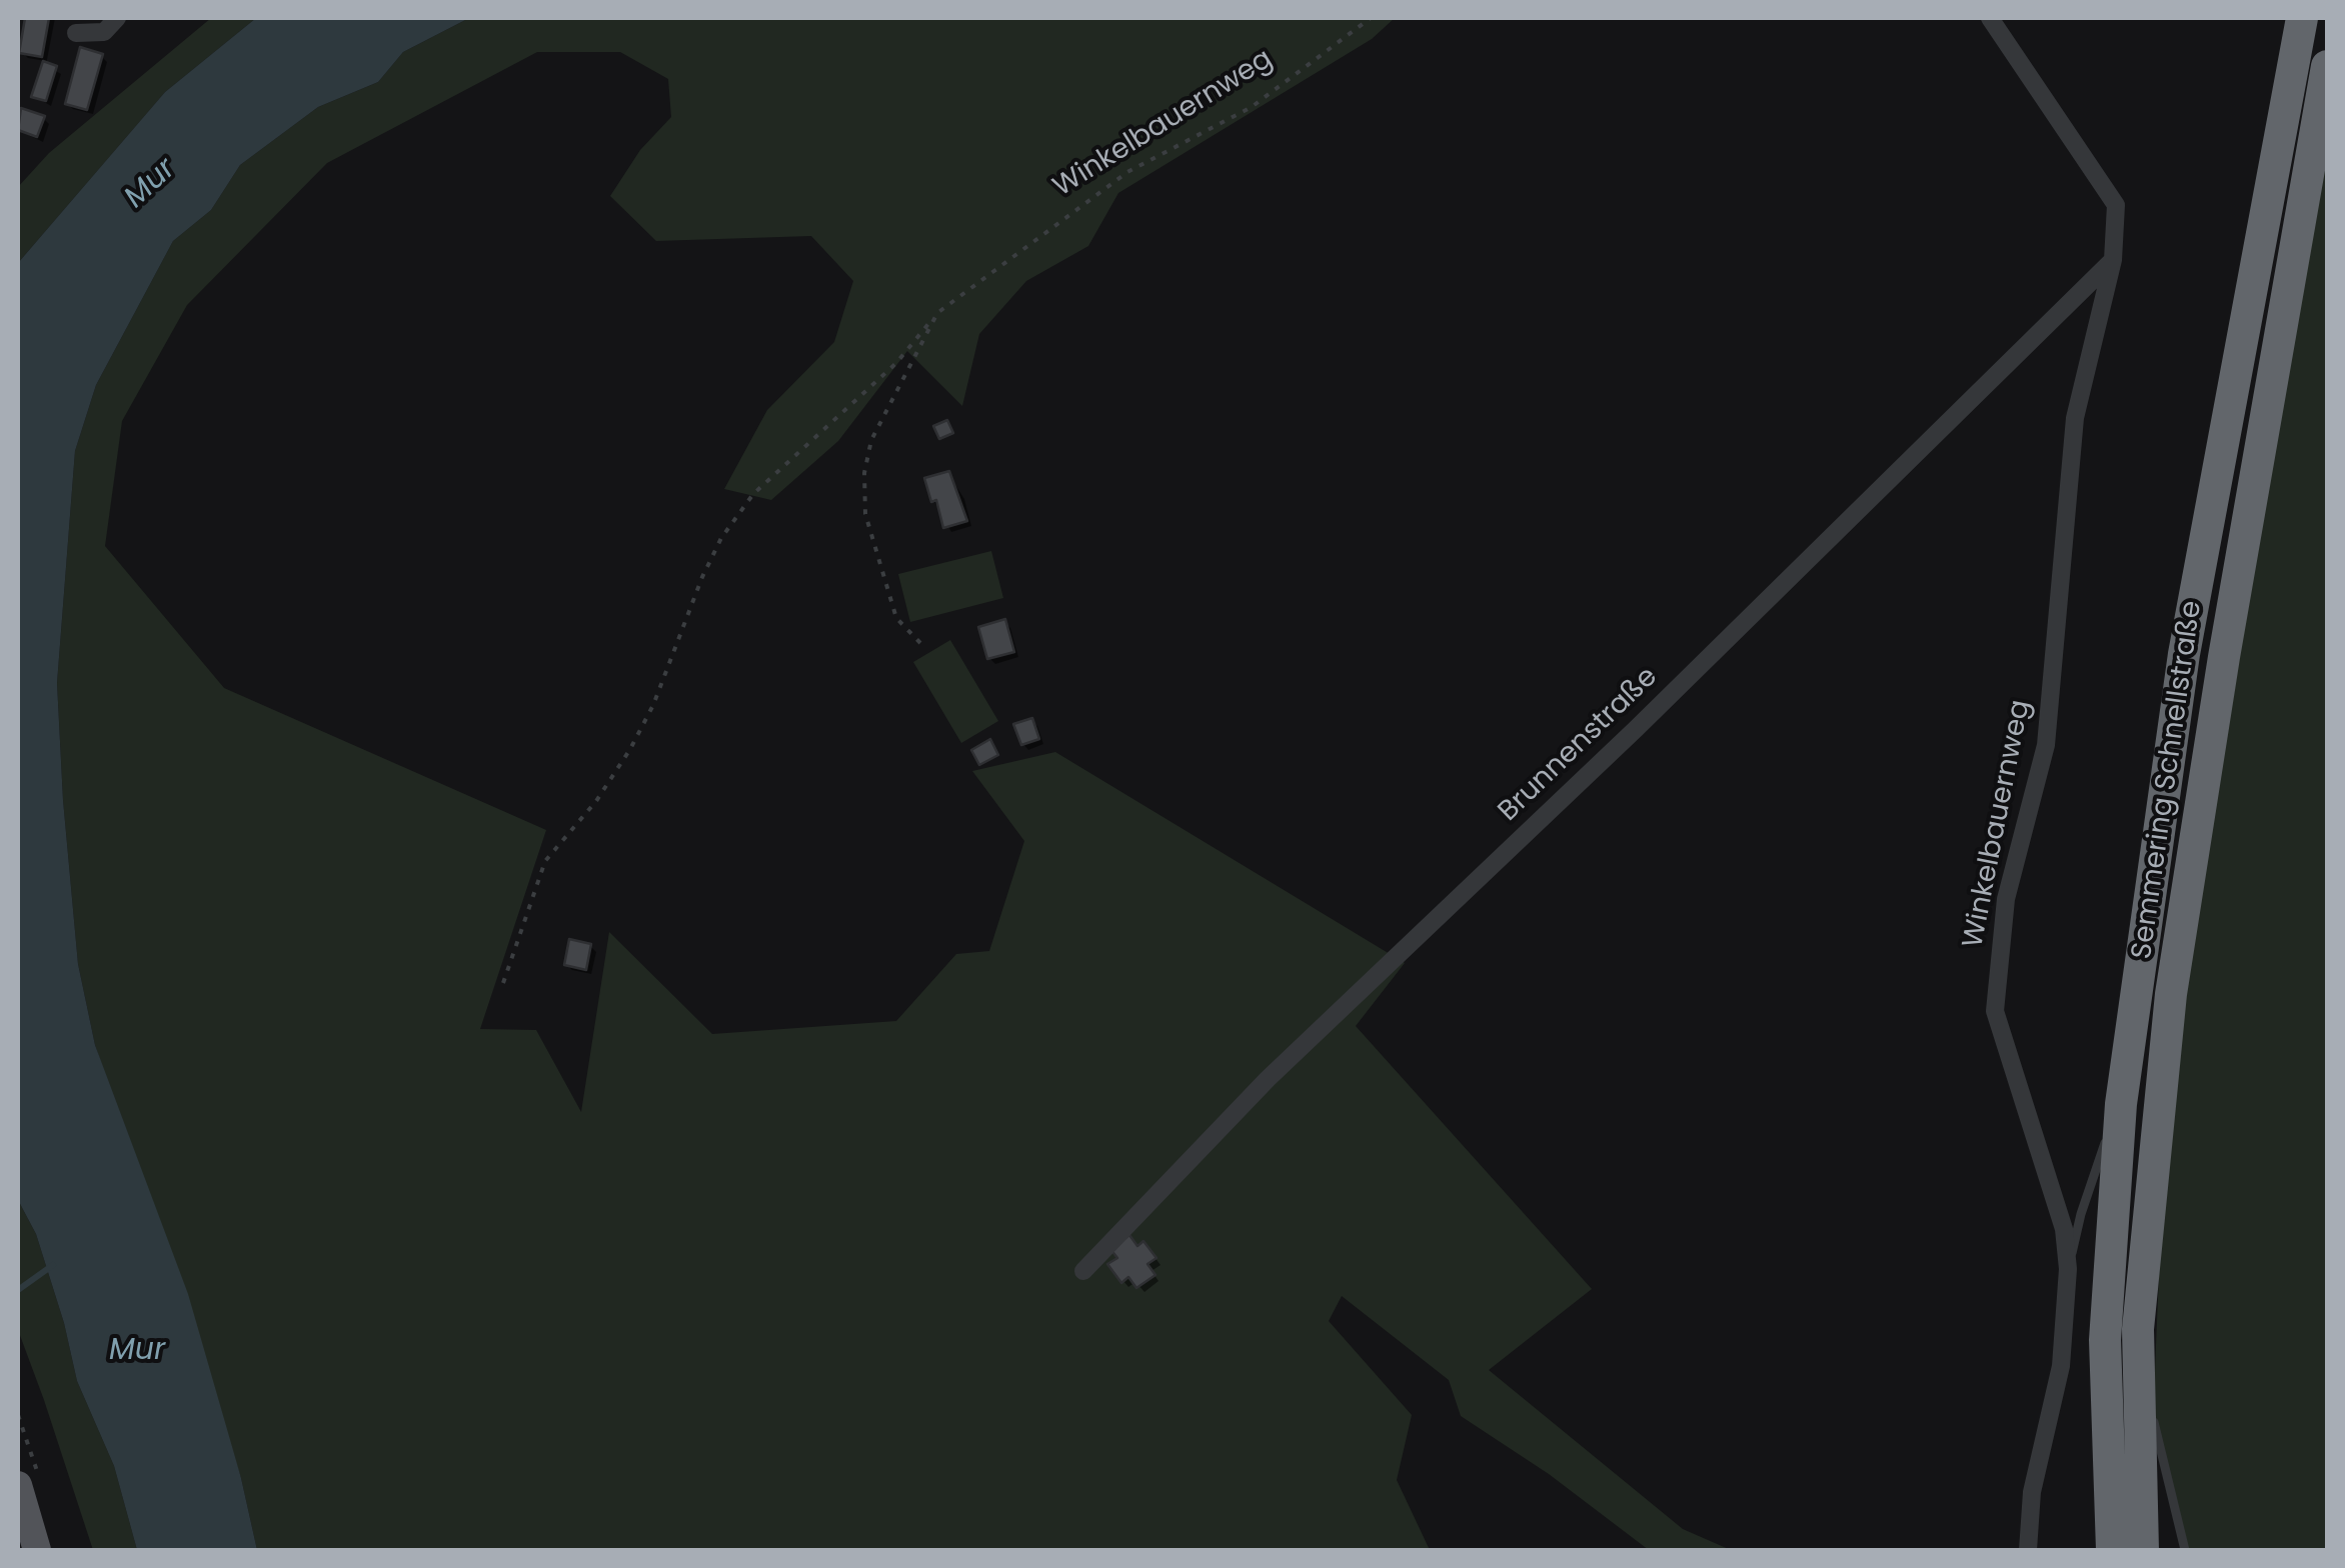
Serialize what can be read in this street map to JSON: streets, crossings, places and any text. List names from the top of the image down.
{
  "streets": {
    "highway": ["Semmering Schnellstraße"],
    "street": ["Winkelbauernweg", "Brunnenstraße"]
  },
  "crossings": [
    ["Winkelbauernweg", "Brunnenstraße"]
  ],
  "water": ["Mur"]
}
